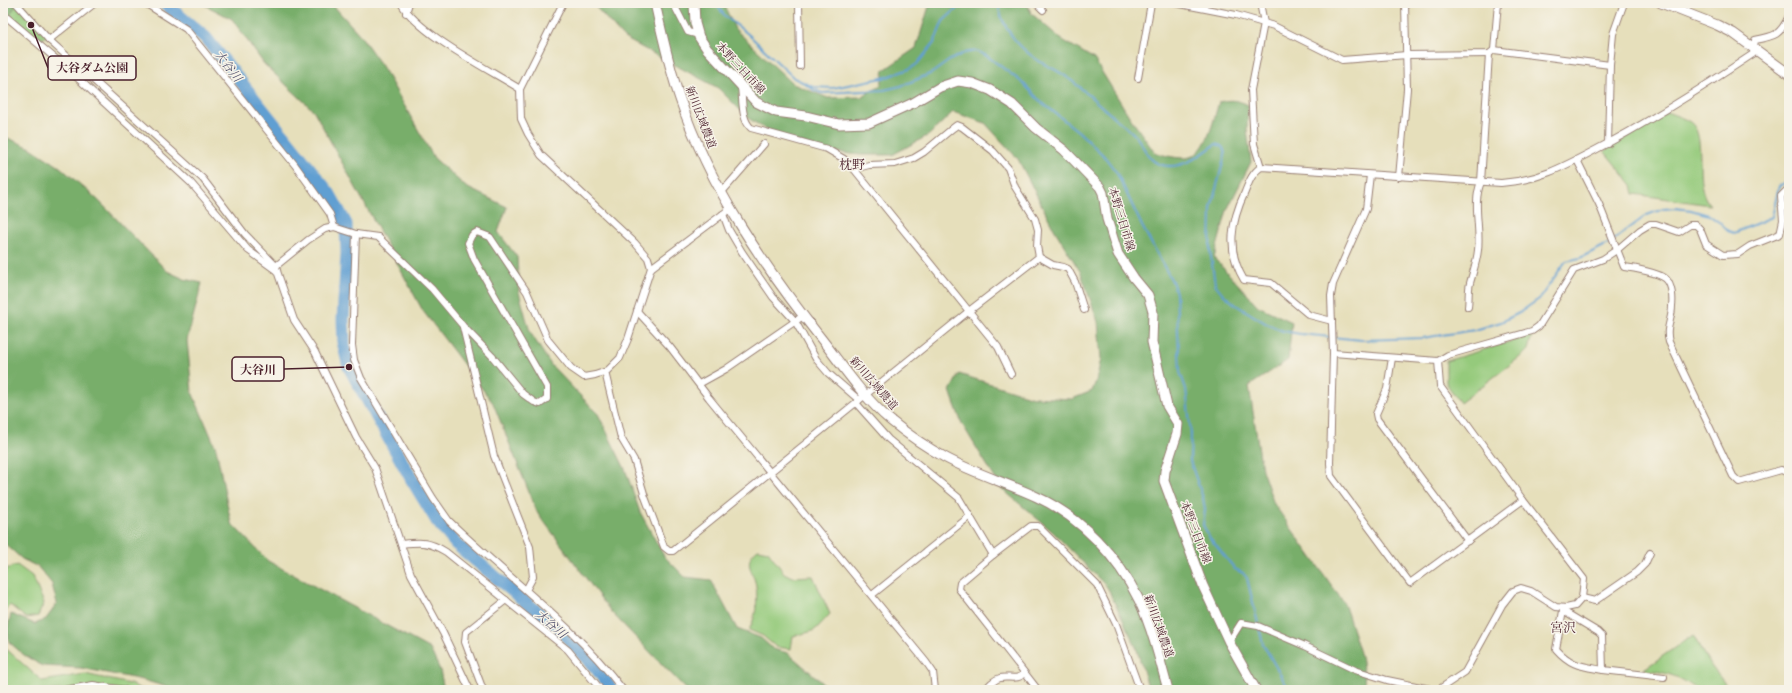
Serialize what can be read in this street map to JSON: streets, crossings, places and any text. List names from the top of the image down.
{
  "streets": {
    "main road": ["本野三日市線", "新川広域農道"]
  },
  "districts": ["枕野", "宮沢"],
  "water": ["大谷川"],
  "places": ["大谷ダム公園", "大谷川"]
}
